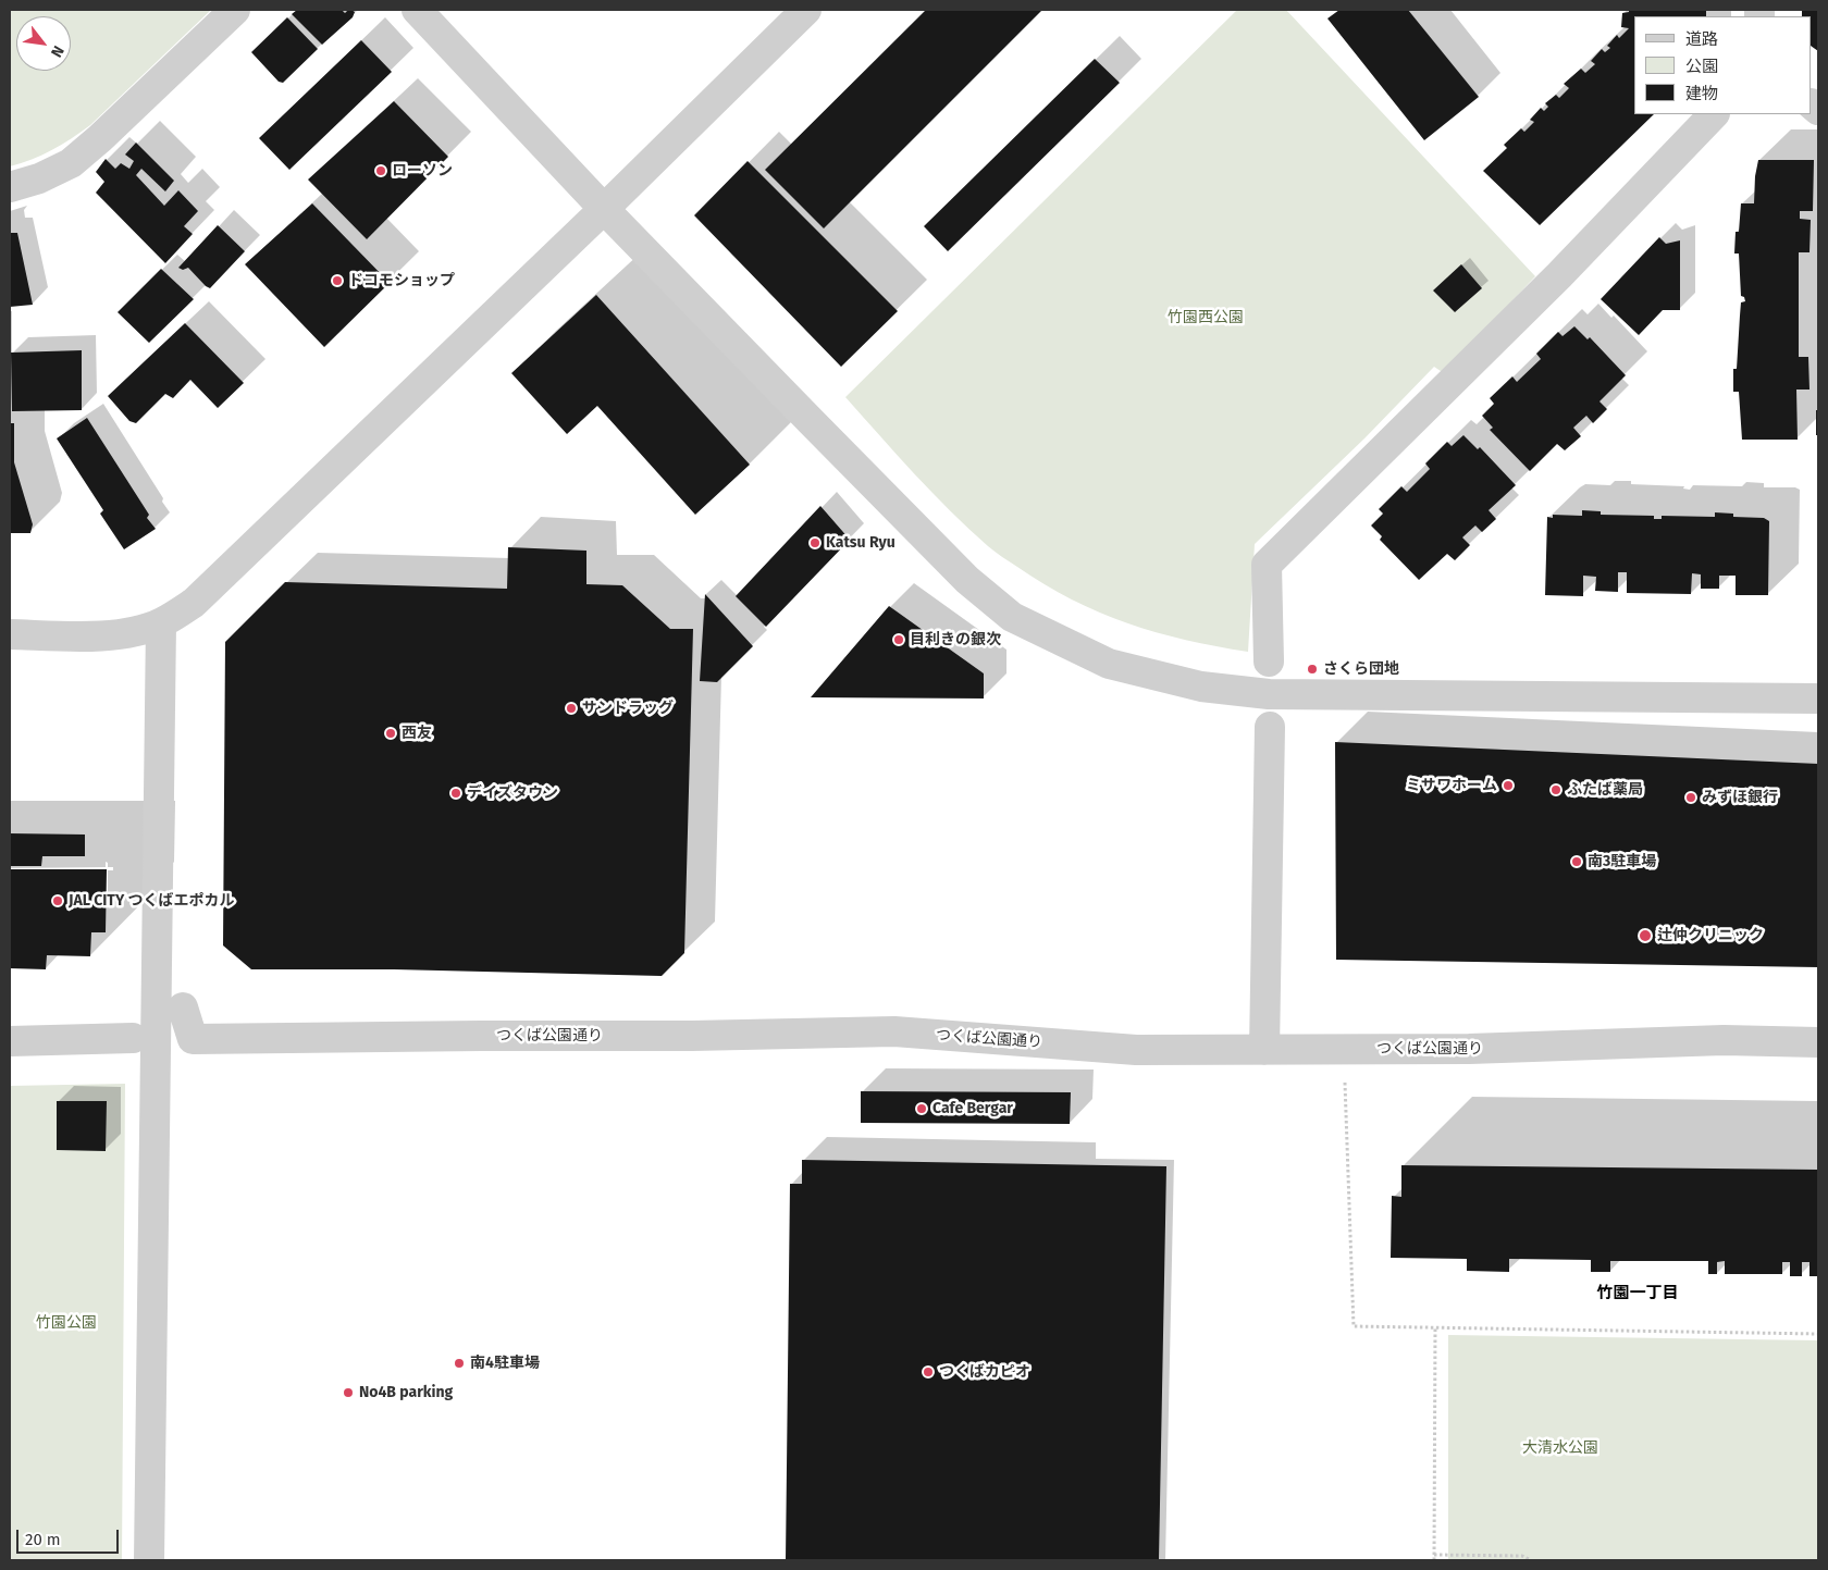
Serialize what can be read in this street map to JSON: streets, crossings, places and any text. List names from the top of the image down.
{
  "streets": {
    "street": ["つくば公園通り"]
  },
  "districts": ["竹園一丁目"],
  "parks": ["竹園西公園", "竹園公園", "大清水公園"],
  "places": [
    "ローソン",
    "ドコモショップ",
    "Katsu Ryu",
    "目利きの銀次",
    "さくら団地",
    "サンドラッグ",
    "西友",
    "ミサワホーム",
    "ふたば薬局",
    "デイズタウン",
    "みずほ銀行",
    "南3駐車場",
    "JAL CITY つくばエポカル",
    "辻仲クリニック",
    "Cafe Bergar",
    "南4駐車場",
    "つくばカピオ",
    "No4B parking"
  ],
  "legend": ["道路", "公園", "建物"],
  "scale_bar": "20 m",
  "north": "bottom right"
}
